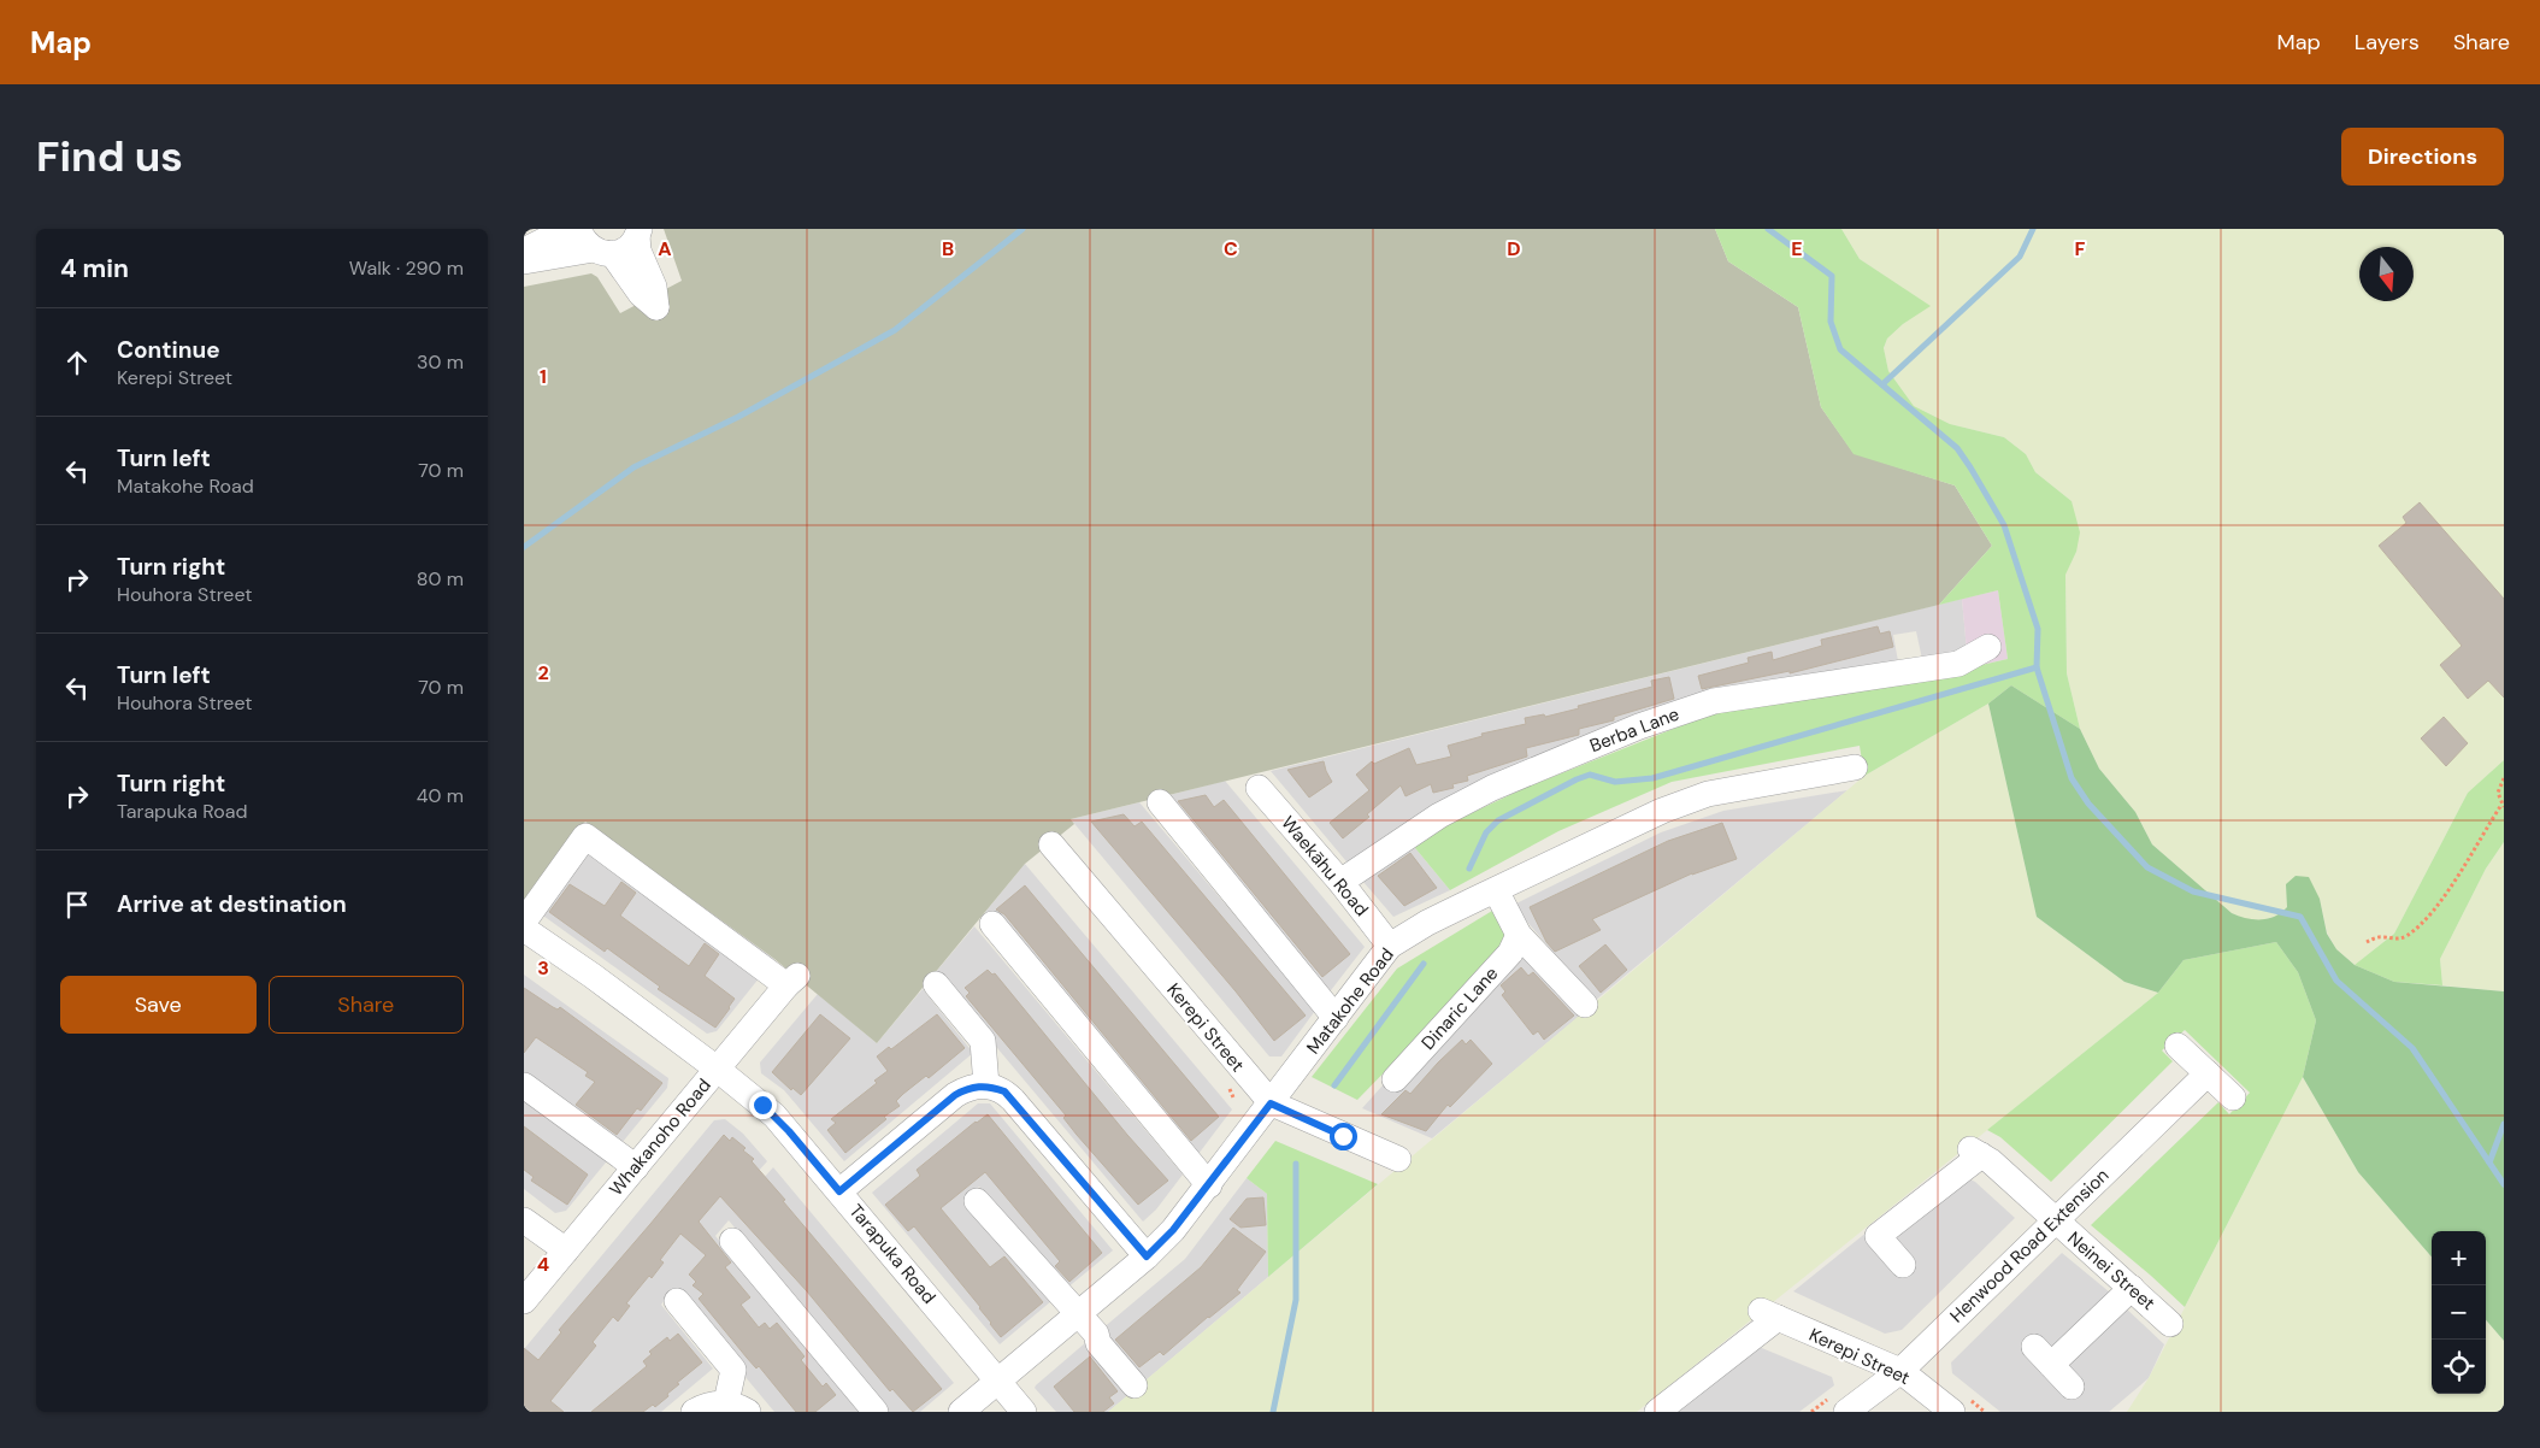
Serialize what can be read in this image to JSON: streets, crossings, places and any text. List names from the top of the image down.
{
  "streets": {
    "street": [
      "Berba Lane",
      "Waekāhu Road",
      "Matakohe Road",
      "Dinaric Lane",
      "Kerepi Street",
      "Whakanoho Road",
      "Henwood Road Extension",
      "Tarapuka Road",
      "Neinei Street"
    ]
  },
  "crossings": [
    ["Berba Lane", "Waekāhu Road"],
    ["Waekāhu Road", "Matakohe Road"],
    ["Matakohe Road", "Kerepi Street"],
    ["Matakohe Road", "Tarapuka Road"],
    ["Kerepi Street", "Henwood Road Extension"],
    ["Whakanoho Road", "Tarapuka Road"],
    ["Henwood Road Extension", "Neinei Street"]
  ],
  "north": "bottom",
  "page": {
    "header": "Map",
    "nav": ["Map", "Layers", "Share"],
    "buttons": [
      "Directions",
      ["Save", "Share"]
    ],
    "title": "Find us",
    "heading": ["4 min", "Walk · 290 m"],
    "list": [
      ["Continue", "Kerepi Street", "30 m"],
      ["Turn left", "Matakohe Road", "70 m"],
      ["Turn right", "Houhora Street", "80 m"],
      ["Turn left", "Houhora Street", "70 m"],
      ["Turn right", "Tarapuka Road", "40 m"],
      "Arrive at destination"
    ],
    "map_buttons": ["+", "−"]
  },
  "grid": {
    "columns": [
      "A",
      "B",
      "C",
      "D",
      "E",
      "F"
    ],
    "rows": [
      "1",
      "2",
      "3",
      "4"
    ]
  }
}
